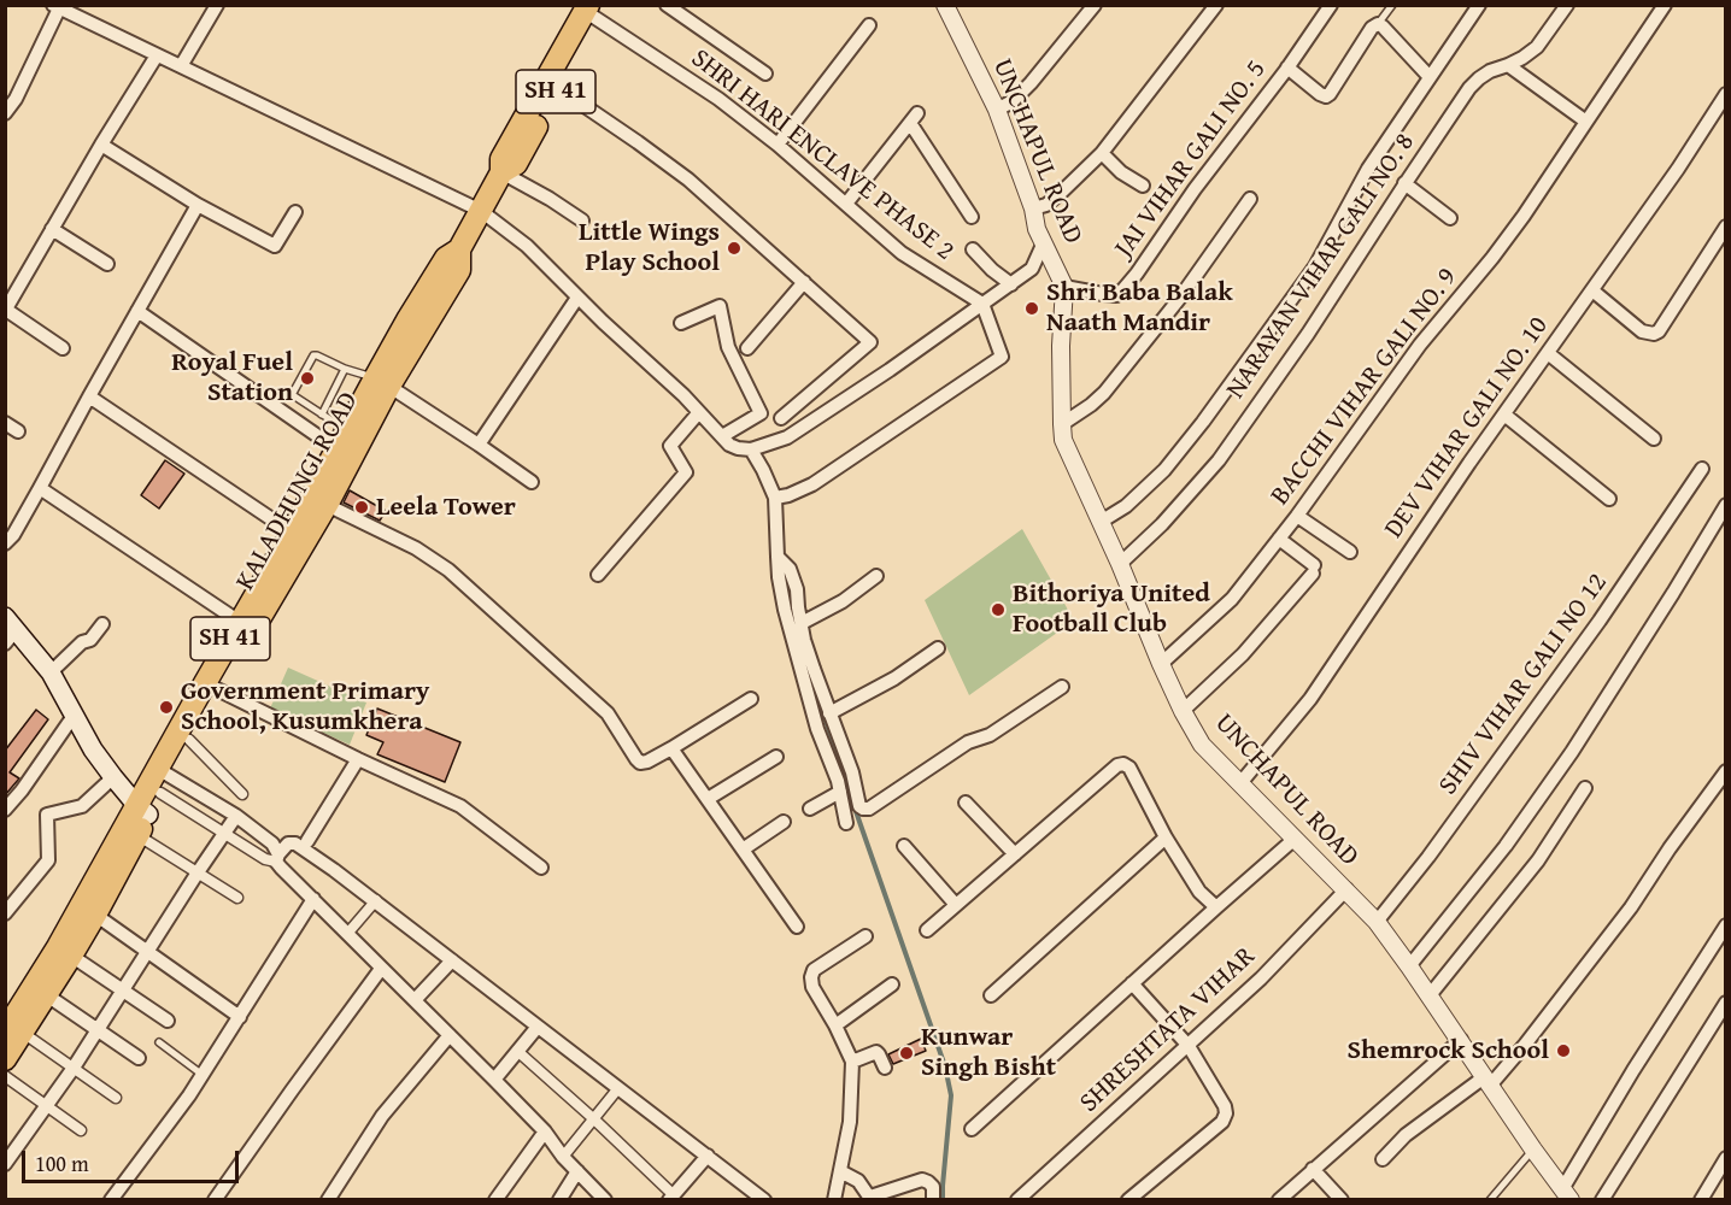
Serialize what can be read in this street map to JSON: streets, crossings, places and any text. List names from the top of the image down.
{
  "streets": {
    "main road": ["SH 41", "KALADHUNGI ROAD"],
    "street": [
      "UNCHAPUL ROAD",
      "SHRI HARI ENCLAVE PHASE 2",
      "JAI VIHAR GALI NO. 5",
      "NARAYAN VIHAR GALI NO. 8",
      "BACCHI VIHAR GALI NO. 9",
      "DEV VIHAR GALI NO. 10",
      "SHIV VIHAR GALI NO 12",
      "SHRESHTATA VIHAR"
    ]
  },
  "crossings": [
    ["UNCHAPUL ROAD", "JAI VIHAR GALI NO. 5"],
    ["UNCHAPUL ROAD", "NARAYAN VIHAR GALI NO. 8"],
    ["UNCHAPUL ROAD", "BACCHI VIHAR GALI NO. 9"],
    ["UNCHAPUL ROAD", "DEV VIHAR GALI NO. 10"],
    ["UNCHAPUL ROAD", "SHIV VIHAR GALI NO 12"],
    ["UNCHAPUL ROAD", "SHRESHTATA VIHAR"],
    ["SHRI HARI ENCLAVE PHASE 2", "KALADHUNGI ROAD"]
  ],
  "places": [
    "Little Wings Play School",
    "Shri Baba Balak Naath Mandir",
    "Royal Fuel Station",
    "Leela Tower",
    "Bithoriya United Football Club",
    "Government Primary School, Kusumkhera",
    "Shemrock School",
    "Kunwar Singh Bisht"
  ],
  "scale_bar": "100 m"
}
